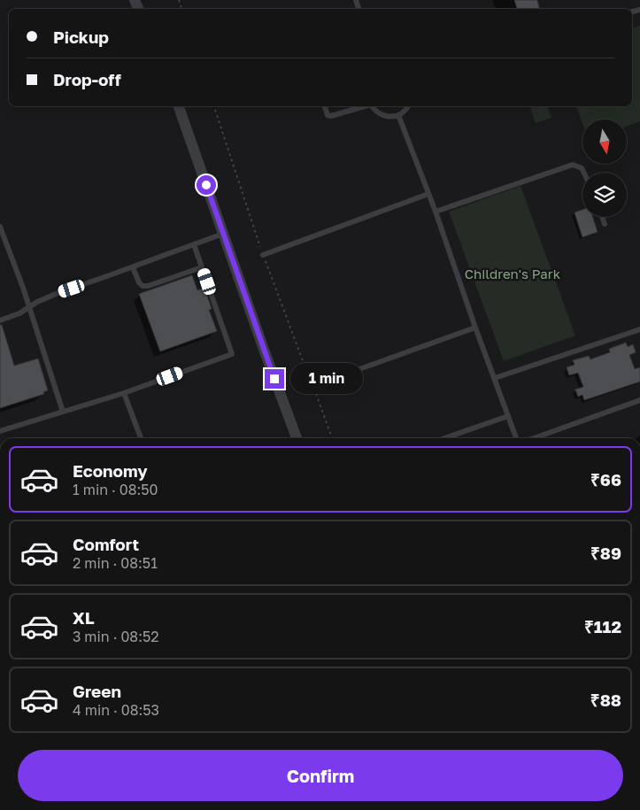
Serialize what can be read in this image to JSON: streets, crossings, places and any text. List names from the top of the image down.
{
  "parks": ["Children's Park"],
  "north": "bottom",
  "page": {
    "banner": ["Pickup", "Drop-off"],
    "bubble": "1 min",
    "list": [
      {
        "name": "Economy",
        "note": "1 min · 08:50",
        "value": "₹66"
      },
      {
        "name": "Comfort",
        "note": "2 min · 08:51",
        "value": "₹89"
      },
      {
        "name": "XL",
        "note": "3 min · 08:52",
        "value": "₹112"
      },
      {
        "name": "Green",
        "note": "4 min · 08:53",
        "value": "₹88"
      }
    ],
    "buttons": "Confirm"
  }
}
